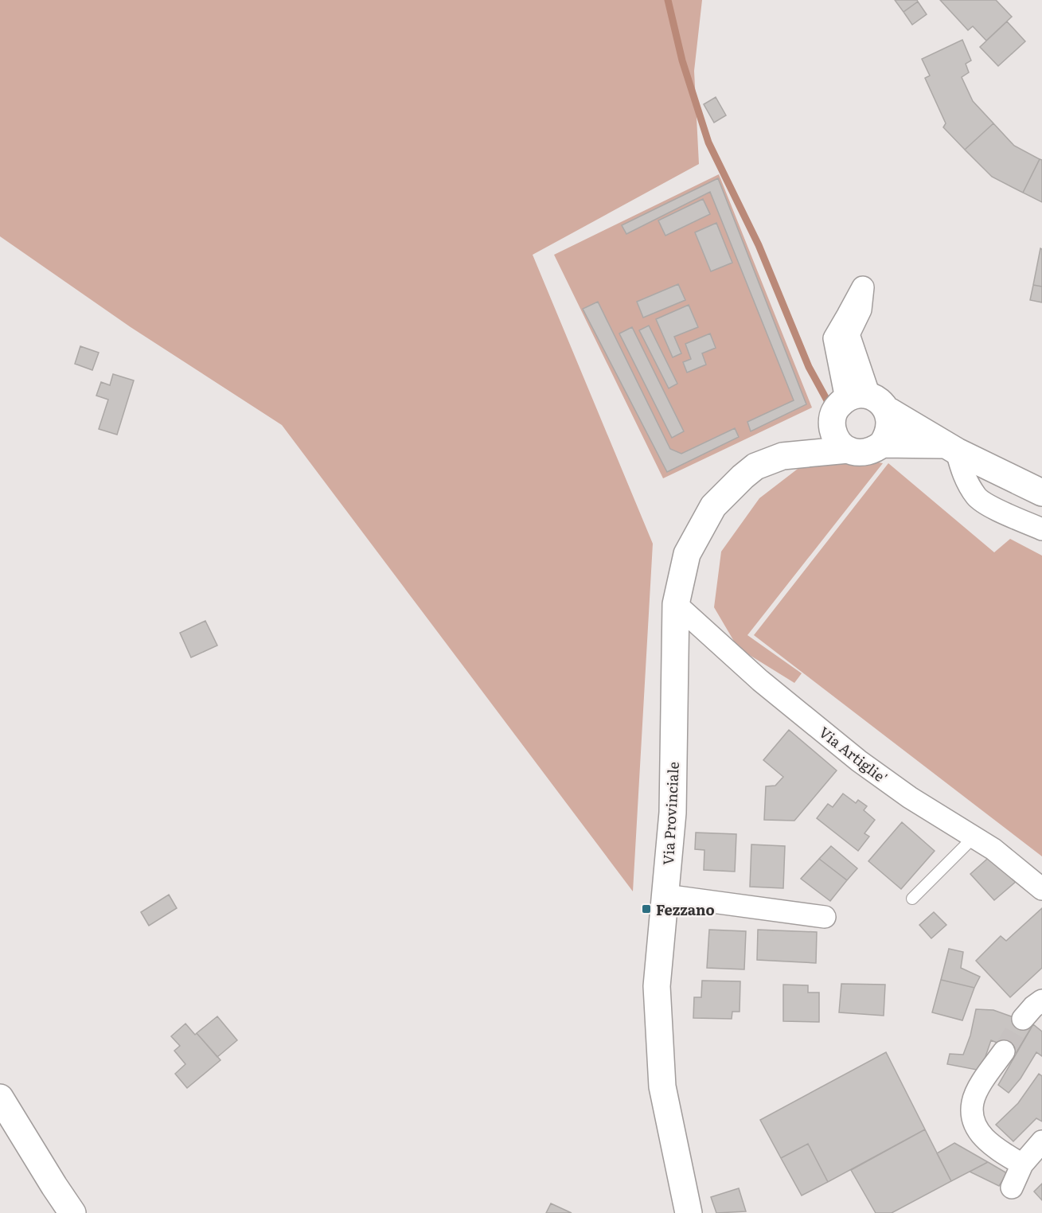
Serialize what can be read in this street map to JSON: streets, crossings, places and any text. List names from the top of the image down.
{
  "streets": {
    "main road": ["Via Provinciale"],
    "street": ["Via Artiglie'"]
  },
  "crossings": [
    ["Via Artiglie'", "Via Provinciale"]
  ],
  "places": {
    "transit": ["Fezzano"]
  }
}
